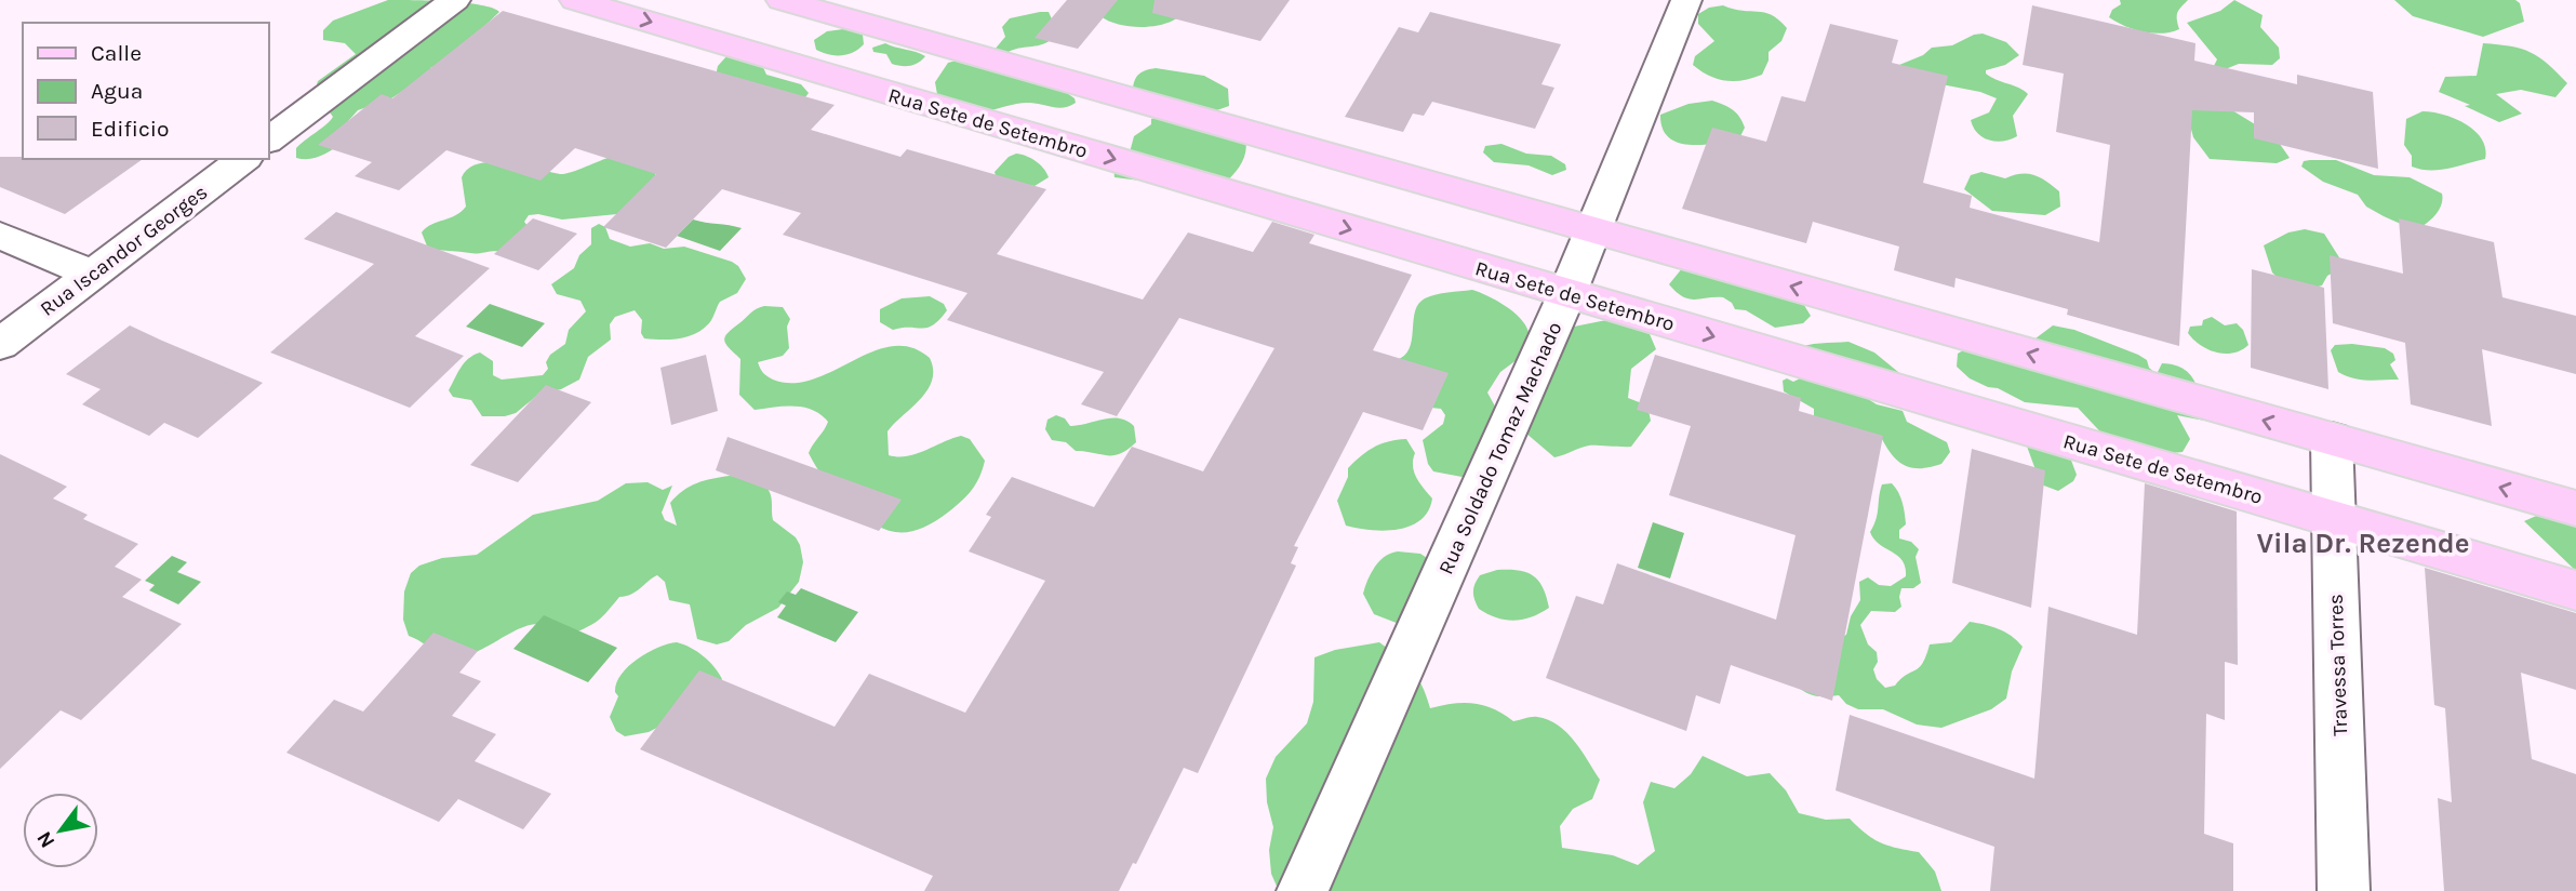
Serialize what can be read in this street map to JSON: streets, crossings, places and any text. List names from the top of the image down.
{
  "streets": {
    "main road": ["Rua Sete de Setembro"],
    "street": ["Rua Iscandor Georges", "Rua Soldado Tomaz Machado", "Travessa Torres"]
  },
  "crossings": [
    ["Rua Sete de Setembro", "Rua Soldado Tomaz Machado"],
    ["Rua Sete de Setembro", "Travessa Torres"]
  ],
  "districts": ["Vila Dr. Rezende"],
  "legend": ["Calle", "Agua", "Edificio"],
  "north": "bottom left"
}
